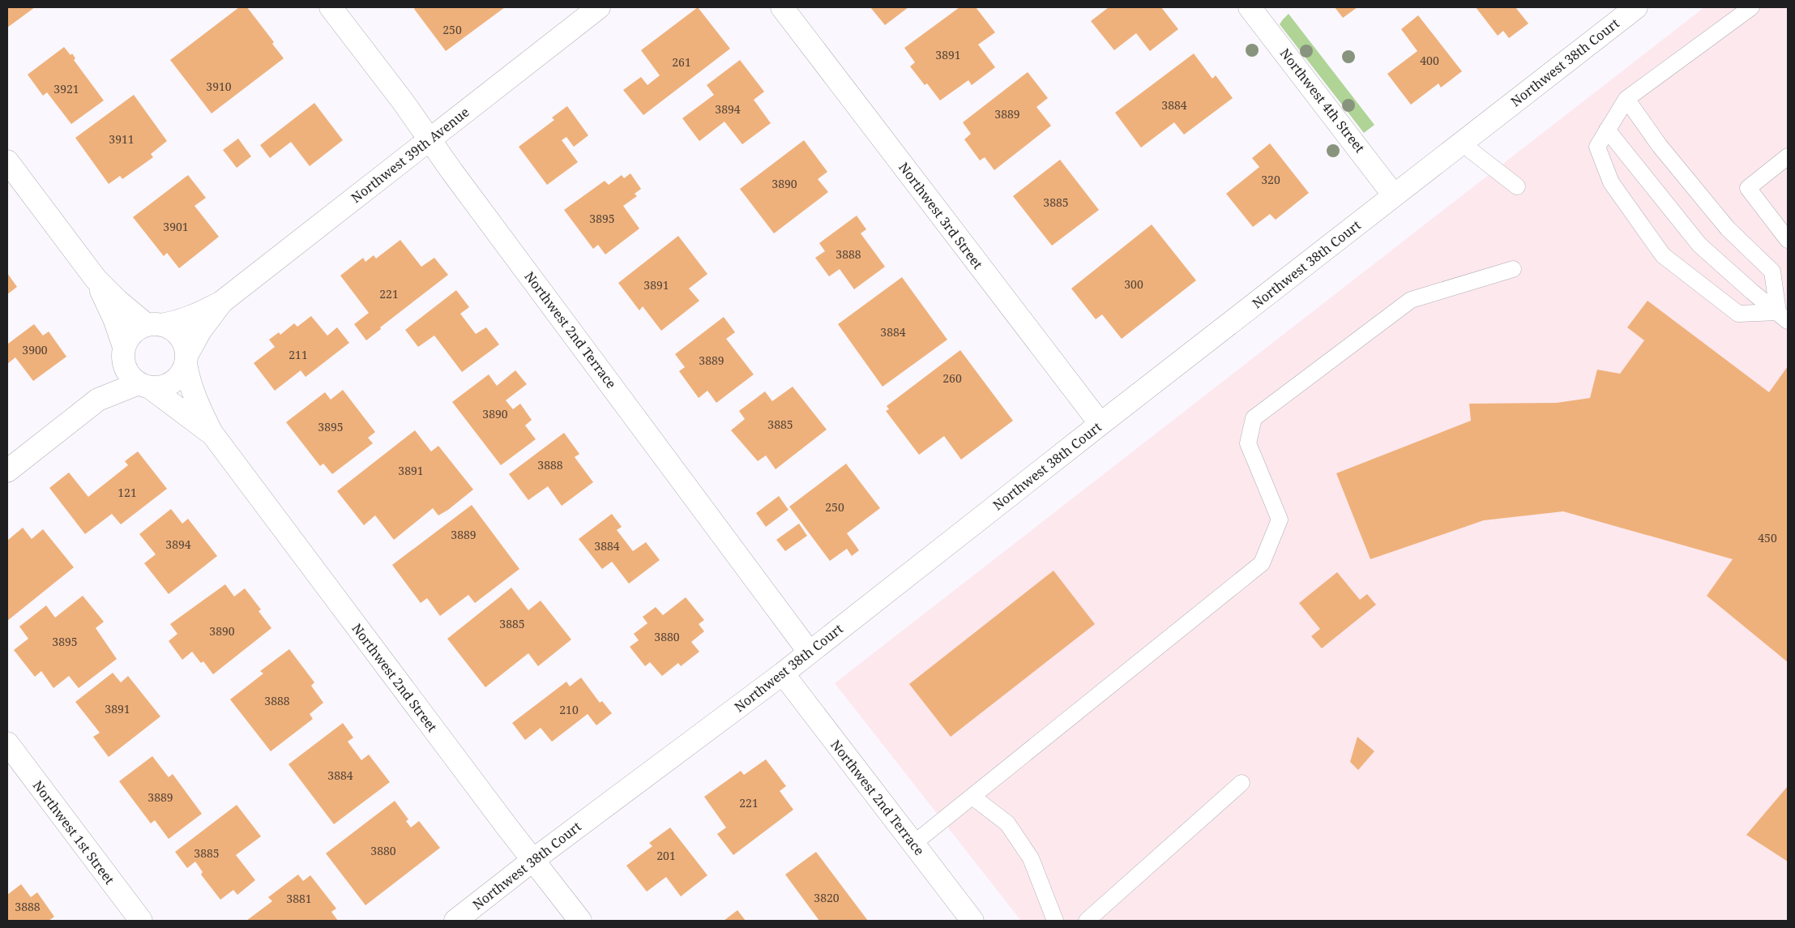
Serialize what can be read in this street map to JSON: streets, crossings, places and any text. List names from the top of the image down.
{
  "streets": {
    "street": [
      "Northwest 38th Court",
      "Northwest 4th Street",
      "Northwest 39th Avenue",
      "Northwest 3rd Street",
      "Northwest 2nd Terrace",
      "Northwest 2nd Street",
      "Northwest 1st Street"
    ]
  },
  "crossings": [
    ["Northwest 38th Court", "Northwest 4th Street"],
    ["Northwest 38th Court", "Northwest 3rd Street"],
    ["Northwest 38th Court", "Northwest 2nd Terrace"],
    ["Northwest 38th Court", "Northwest 2nd Street"],
    ["Northwest 39th Avenue", "Northwest 2nd Terrace"],
    ["Northwest 39th Avenue", "Northwest 2nd Street"]
  ],
  "house_numbers": [
    "250",
    "3891",
    "400",
    "261",
    "3910",
    "3921",
    "3884",
    "3894",
    "3889",
    "3911",
    "320",
    "3890",
    "3885",
    "3895",
    "3901",
    "3888",
    "300",
    "3891",
    "221",
    "3884",
    "3900",
    "211",
    "3889",
    "260",
    "3890",
    "3885",
    "3895",
    "3888",
    "3891",
    "121",
    "250",
    "3889",
    "450",
    "3894",
    "3884",
    "3885",
    "3890",
    "3880",
    "3895",
    "3888",
    "3891",
    "210",
    "3884",
    "3889",
    "221",
    "3880",
    "3885",
    "201",
    "3820",
    "3881",
    "3888"
  ]
}
